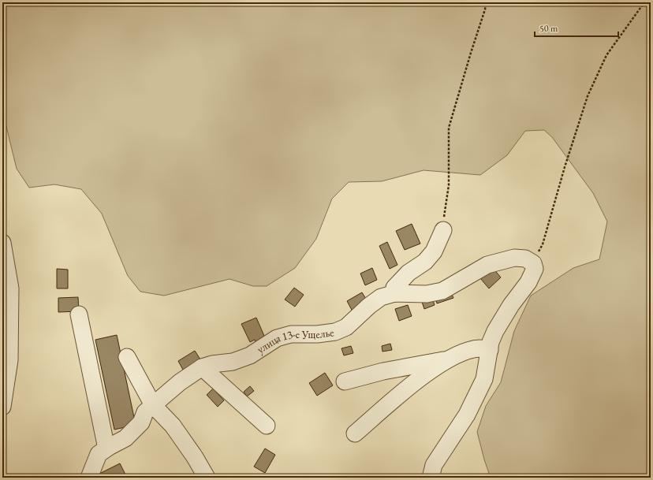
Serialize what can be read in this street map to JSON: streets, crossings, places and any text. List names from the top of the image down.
{
  "streets": {
    "street": ["улица 13-е Ущелье"]
  },
  "scale_bar": "50 m"
}
